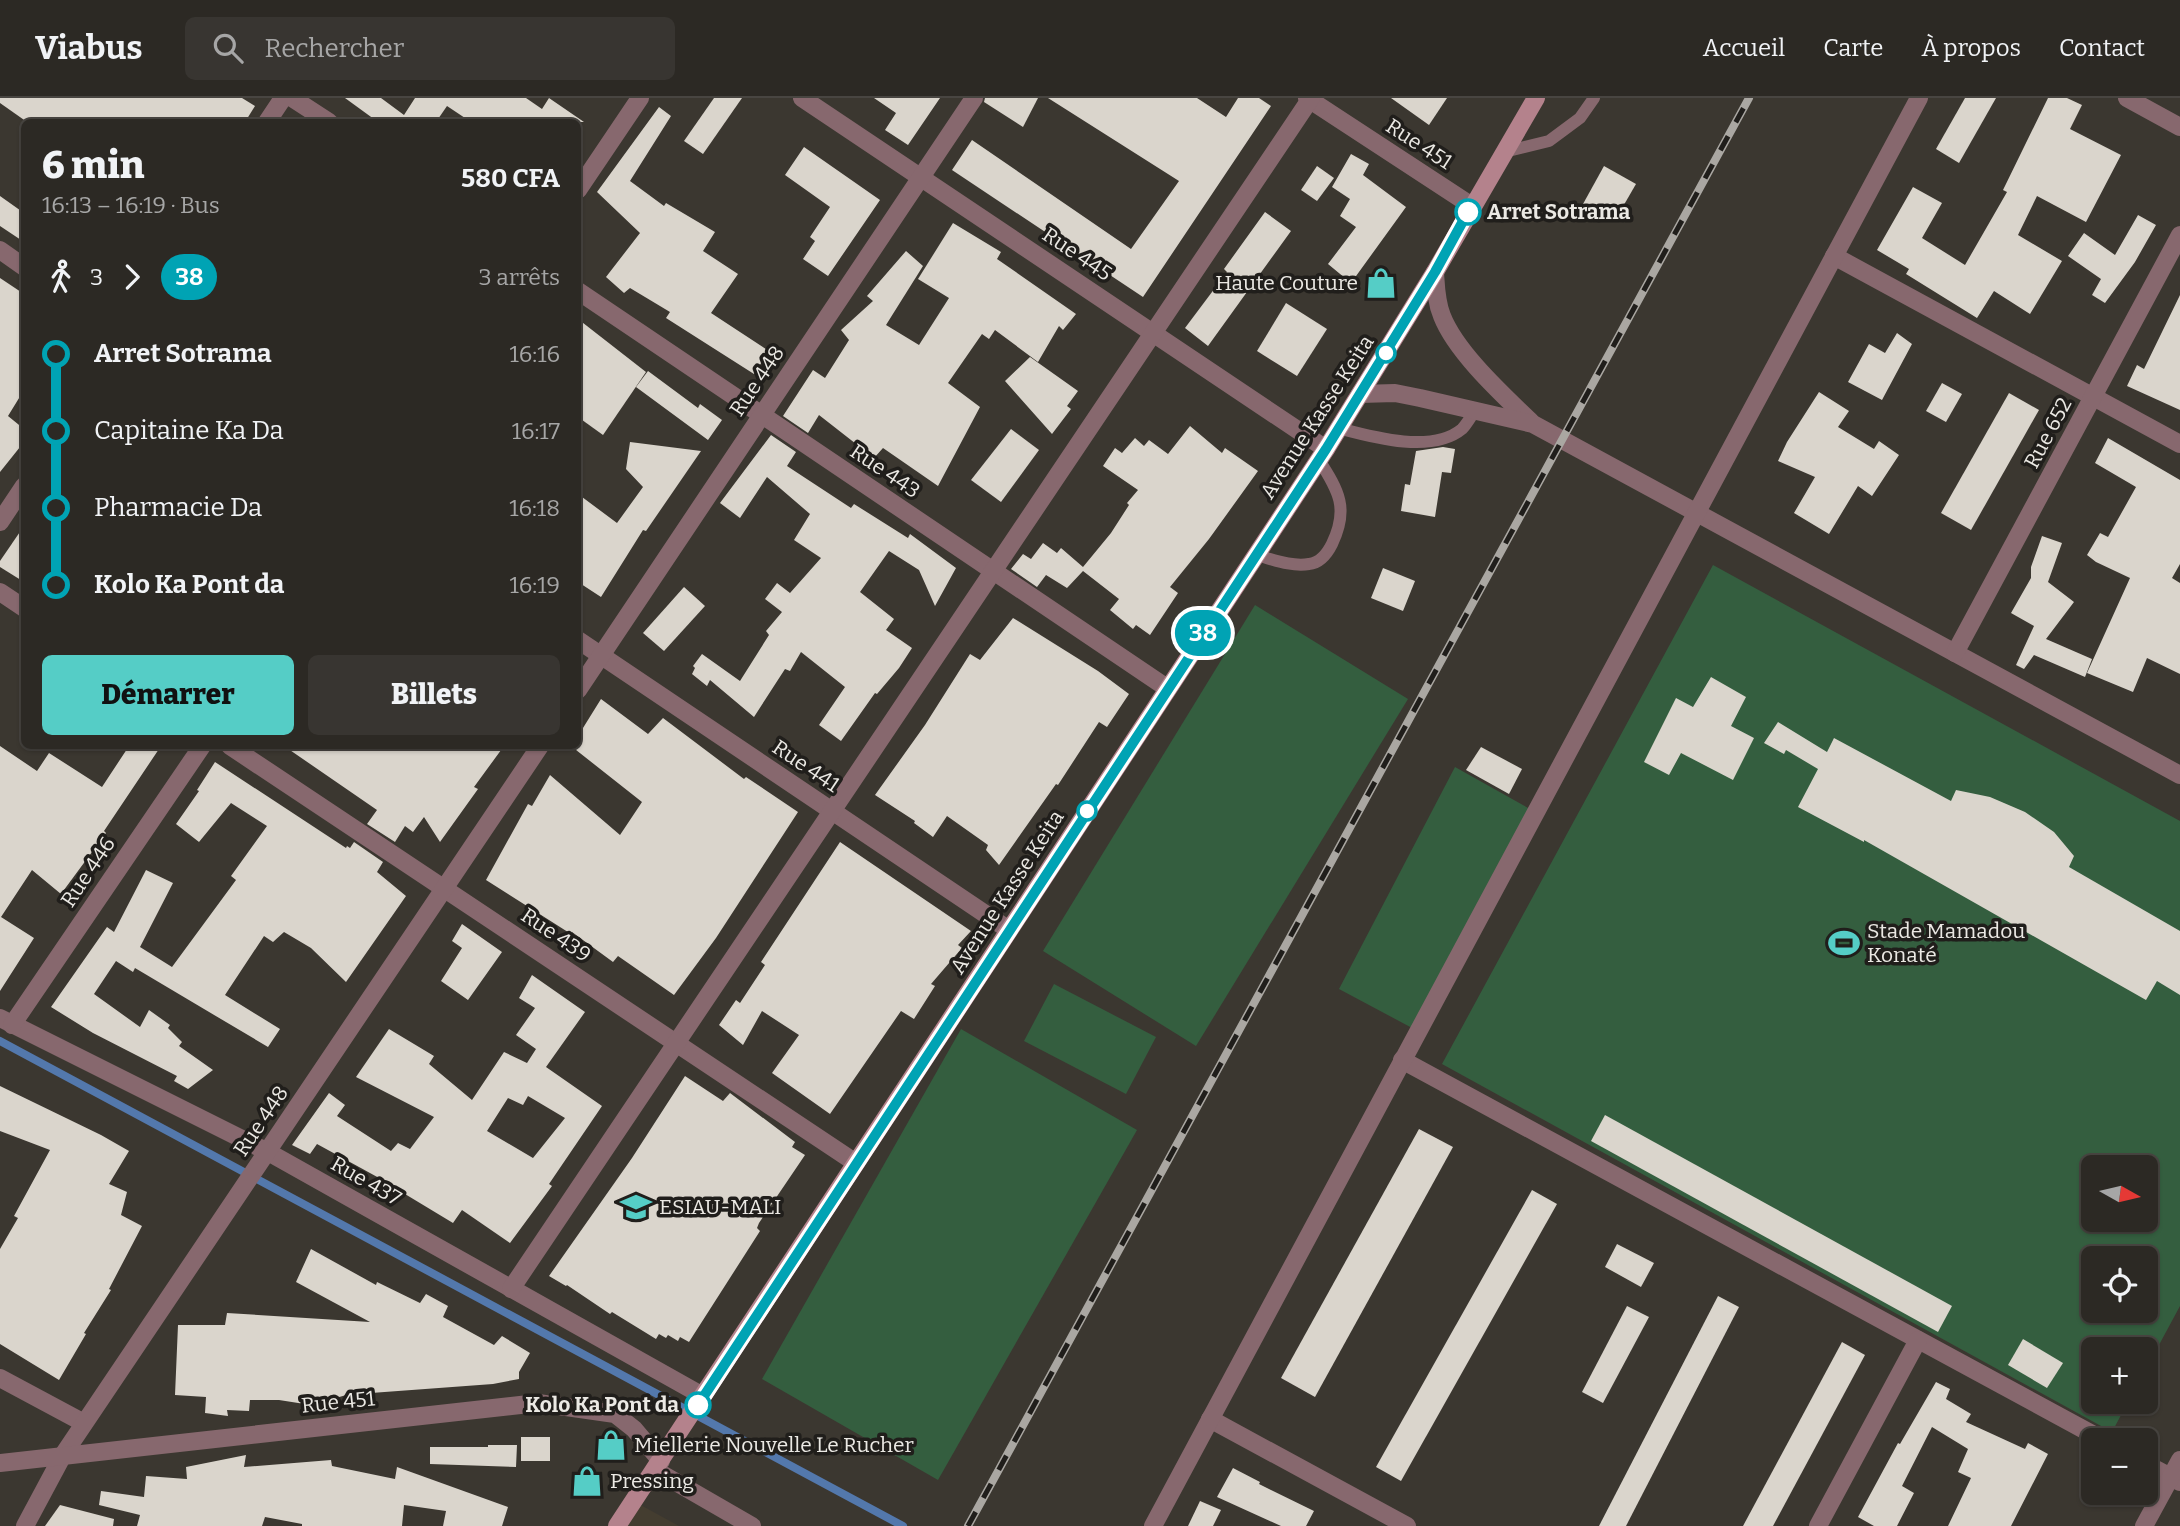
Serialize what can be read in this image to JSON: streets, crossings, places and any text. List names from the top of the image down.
{
  "streets": {
    "main road": ["Avenue Kasse Keita"],
    "street": [
      "Rue 451",
      "Rue 445",
      "Rue 448",
      "Rue 652",
      "Rue 443",
      "Rue 441",
      "Rue 446",
      "Rue 439",
      "Rue 437"
    ]
  },
  "crossings": [
    ["Rue 451", "Rue 448"],
    ["Rue 451", "Avenue Kasse Keita"],
    ["Rue 445", "Rue 448"],
    ["Rue 445", "Avenue Kasse Keita"],
    ["Rue 448", "Rue 443"],
    ["Rue 448", "Rue 441"],
    ["Rue 448", "Rue 439"],
    ["Rue 448", "Rue 437"],
    ["Avenue Kasse Keita", "Rue 443"],
    ["Avenue Kasse Keita", "Rue 441"],
    ["Avenue Kasse Keita", "Rue 439"],
    ["Avenue Kasse Keita", "Rue 437"],
    ["Rue 446", "Rue 437"]
  ],
  "places": {
    "other": ["Arret Sotrama", "Kolo Ka Pont da"],
    "shop": ["Haute Couture", "Miellerie Nouvelle Le Rucher", "Pressing"],
    "sports": ["Stade Mamadou Konaté"],
    "school or university": ["ESIAU-MALI"]
  },
  "lines": ["bus line 38"],
  "north": "right",
  "page": {
    "header": "Viabus",
    "search": "Rechercher",
    "nav": [
      "Accueil",
      "Carte",
      "À propos",
      "Contact"
    ],
    "on_map": "38",
    "heading": ["6 min", "16:13 – 16:19 · Bus", "580 CFA"],
    "legs": ["3", "38", "3 arrêts"],
    "list": [
      {
        "name": "Arret Sotrama",
        "value": "16:16"
      },
      {
        "name": "Capitaine Ka Da",
        "value": "16:17"
      },
      {
        "name": "Pharmacie Da",
        "value": "16:18"
      },
      {
        "name": "Kolo Ka Pont da",
        "value": "16:19"
      }
    ],
    "buttons": ["Démarrer", "Billets"],
    "map_buttons": ["+", "−"]
  }
}
